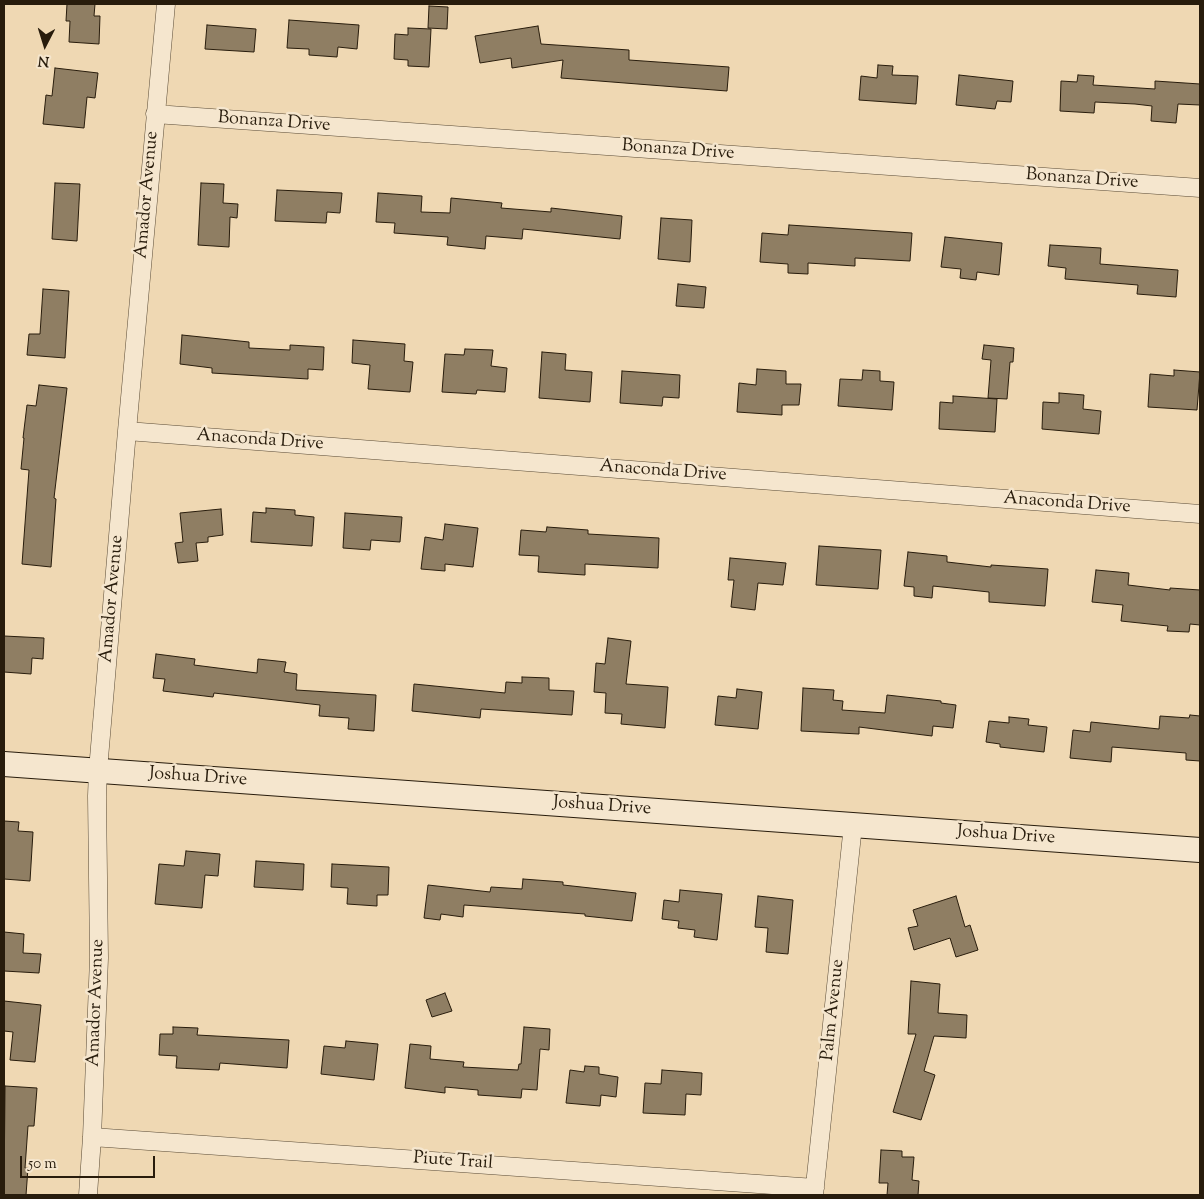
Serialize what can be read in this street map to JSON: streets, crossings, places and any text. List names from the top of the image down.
{
  "streets": {
    "street": [
      "Bonanza Drive",
      "Amador Avenue",
      "Anaconda Drive",
      "Joshua Drive",
      "Palm Avenue",
      "Piute Trail"
    ]
  },
  "crossings": [
    ["Bonanza Drive", "Amador Avenue"],
    ["Amador Avenue", "Anaconda Drive"],
    ["Amador Avenue", "Joshua Drive"],
    ["Amador Avenue", "Piute Trail"],
    ["Joshua Drive", "Palm Avenue"],
    ["Palm Avenue", "Piute Trail"]
  ],
  "scale_bar": "50 m",
  "north": "bottom"
}
